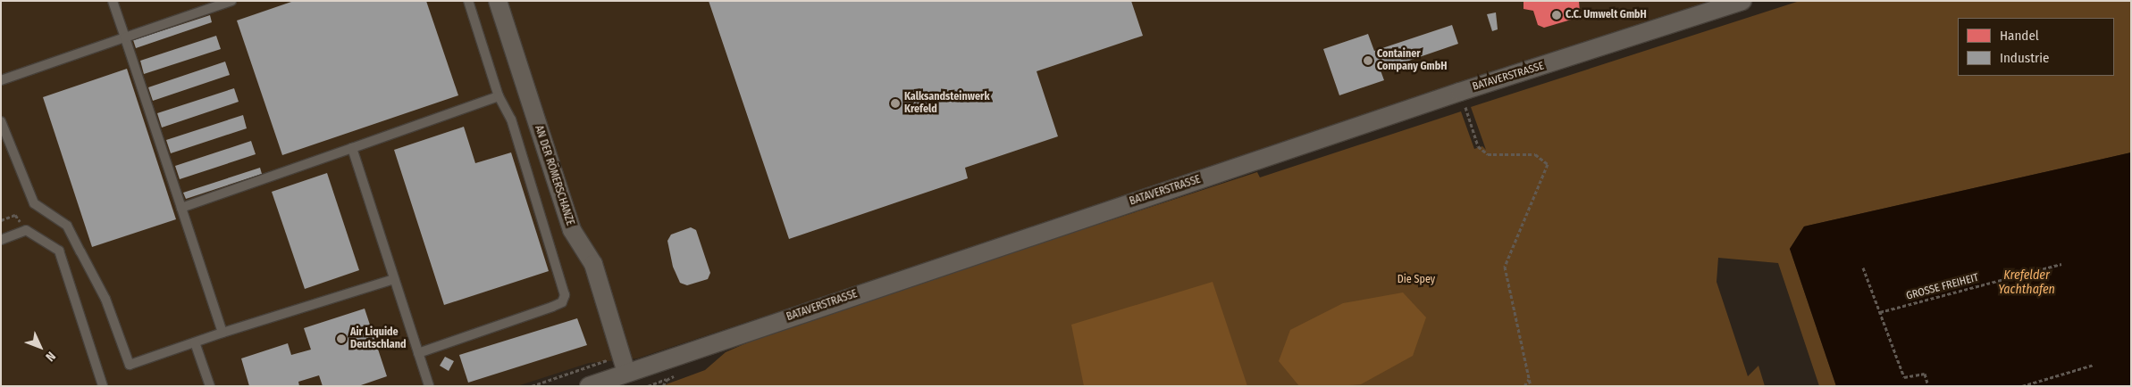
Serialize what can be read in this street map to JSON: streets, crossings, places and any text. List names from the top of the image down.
{
  "streets": {
    "street": ["BATAVERSTRASSE", "AN DER RÖMERSCHANZE"],
    "path": ["GROSSE FREIHEIT"]
  },
  "crossings": [
    ["BATAVERSTRASSE", "AN DER RÖMERSCHANZE"]
  ],
  "water": ["Krefelder Yachthafen"],
  "parks": ["Die Spey"],
  "places": [
    "C.C. Umwelt GmbH",
    "Container Company GmbH",
    "Kalksandsteinwerk Krefeld",
    "Air Liquide Deutschland"
  ],
  "legend": ["Handel", "Industrie"],
  "north": "bottom right"
}
